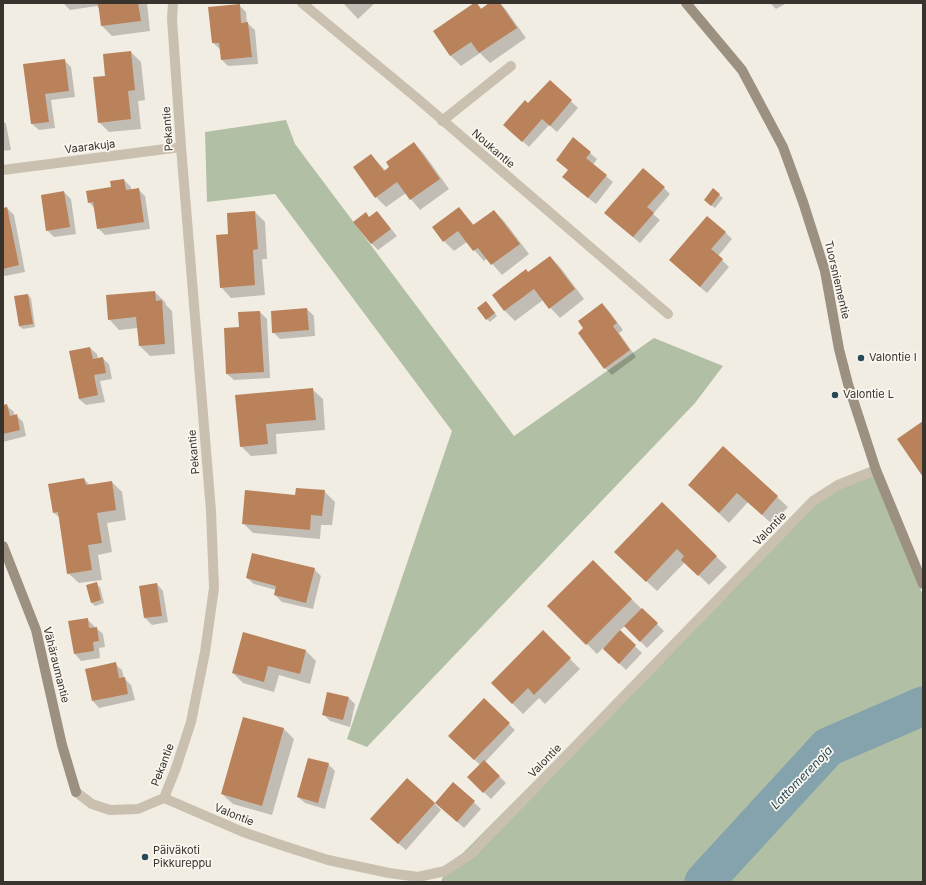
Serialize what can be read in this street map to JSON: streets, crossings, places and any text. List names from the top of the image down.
{
  "streets": {
    "main road": ["Tuorsniementie", "Vähäraumantie"],
    "street": [
      "Pekantie",
      "Vaarakuja",
      "Noukantie",
      "Valontie"
    ]
  },
  "crossings": [
    ["Pekantie", "Vaarakuja"],
    ["Pekantie", "Valontie"],
    ["Pekantie", "Vähäraumantie"],
    ["Tuorsniementie", "Valontie"]
  ],
  "water": ["Lattomerenoja"],
  "places": ["Valontie I", "Valontie L", "Päiväkoti Pikkureppu"]
}
